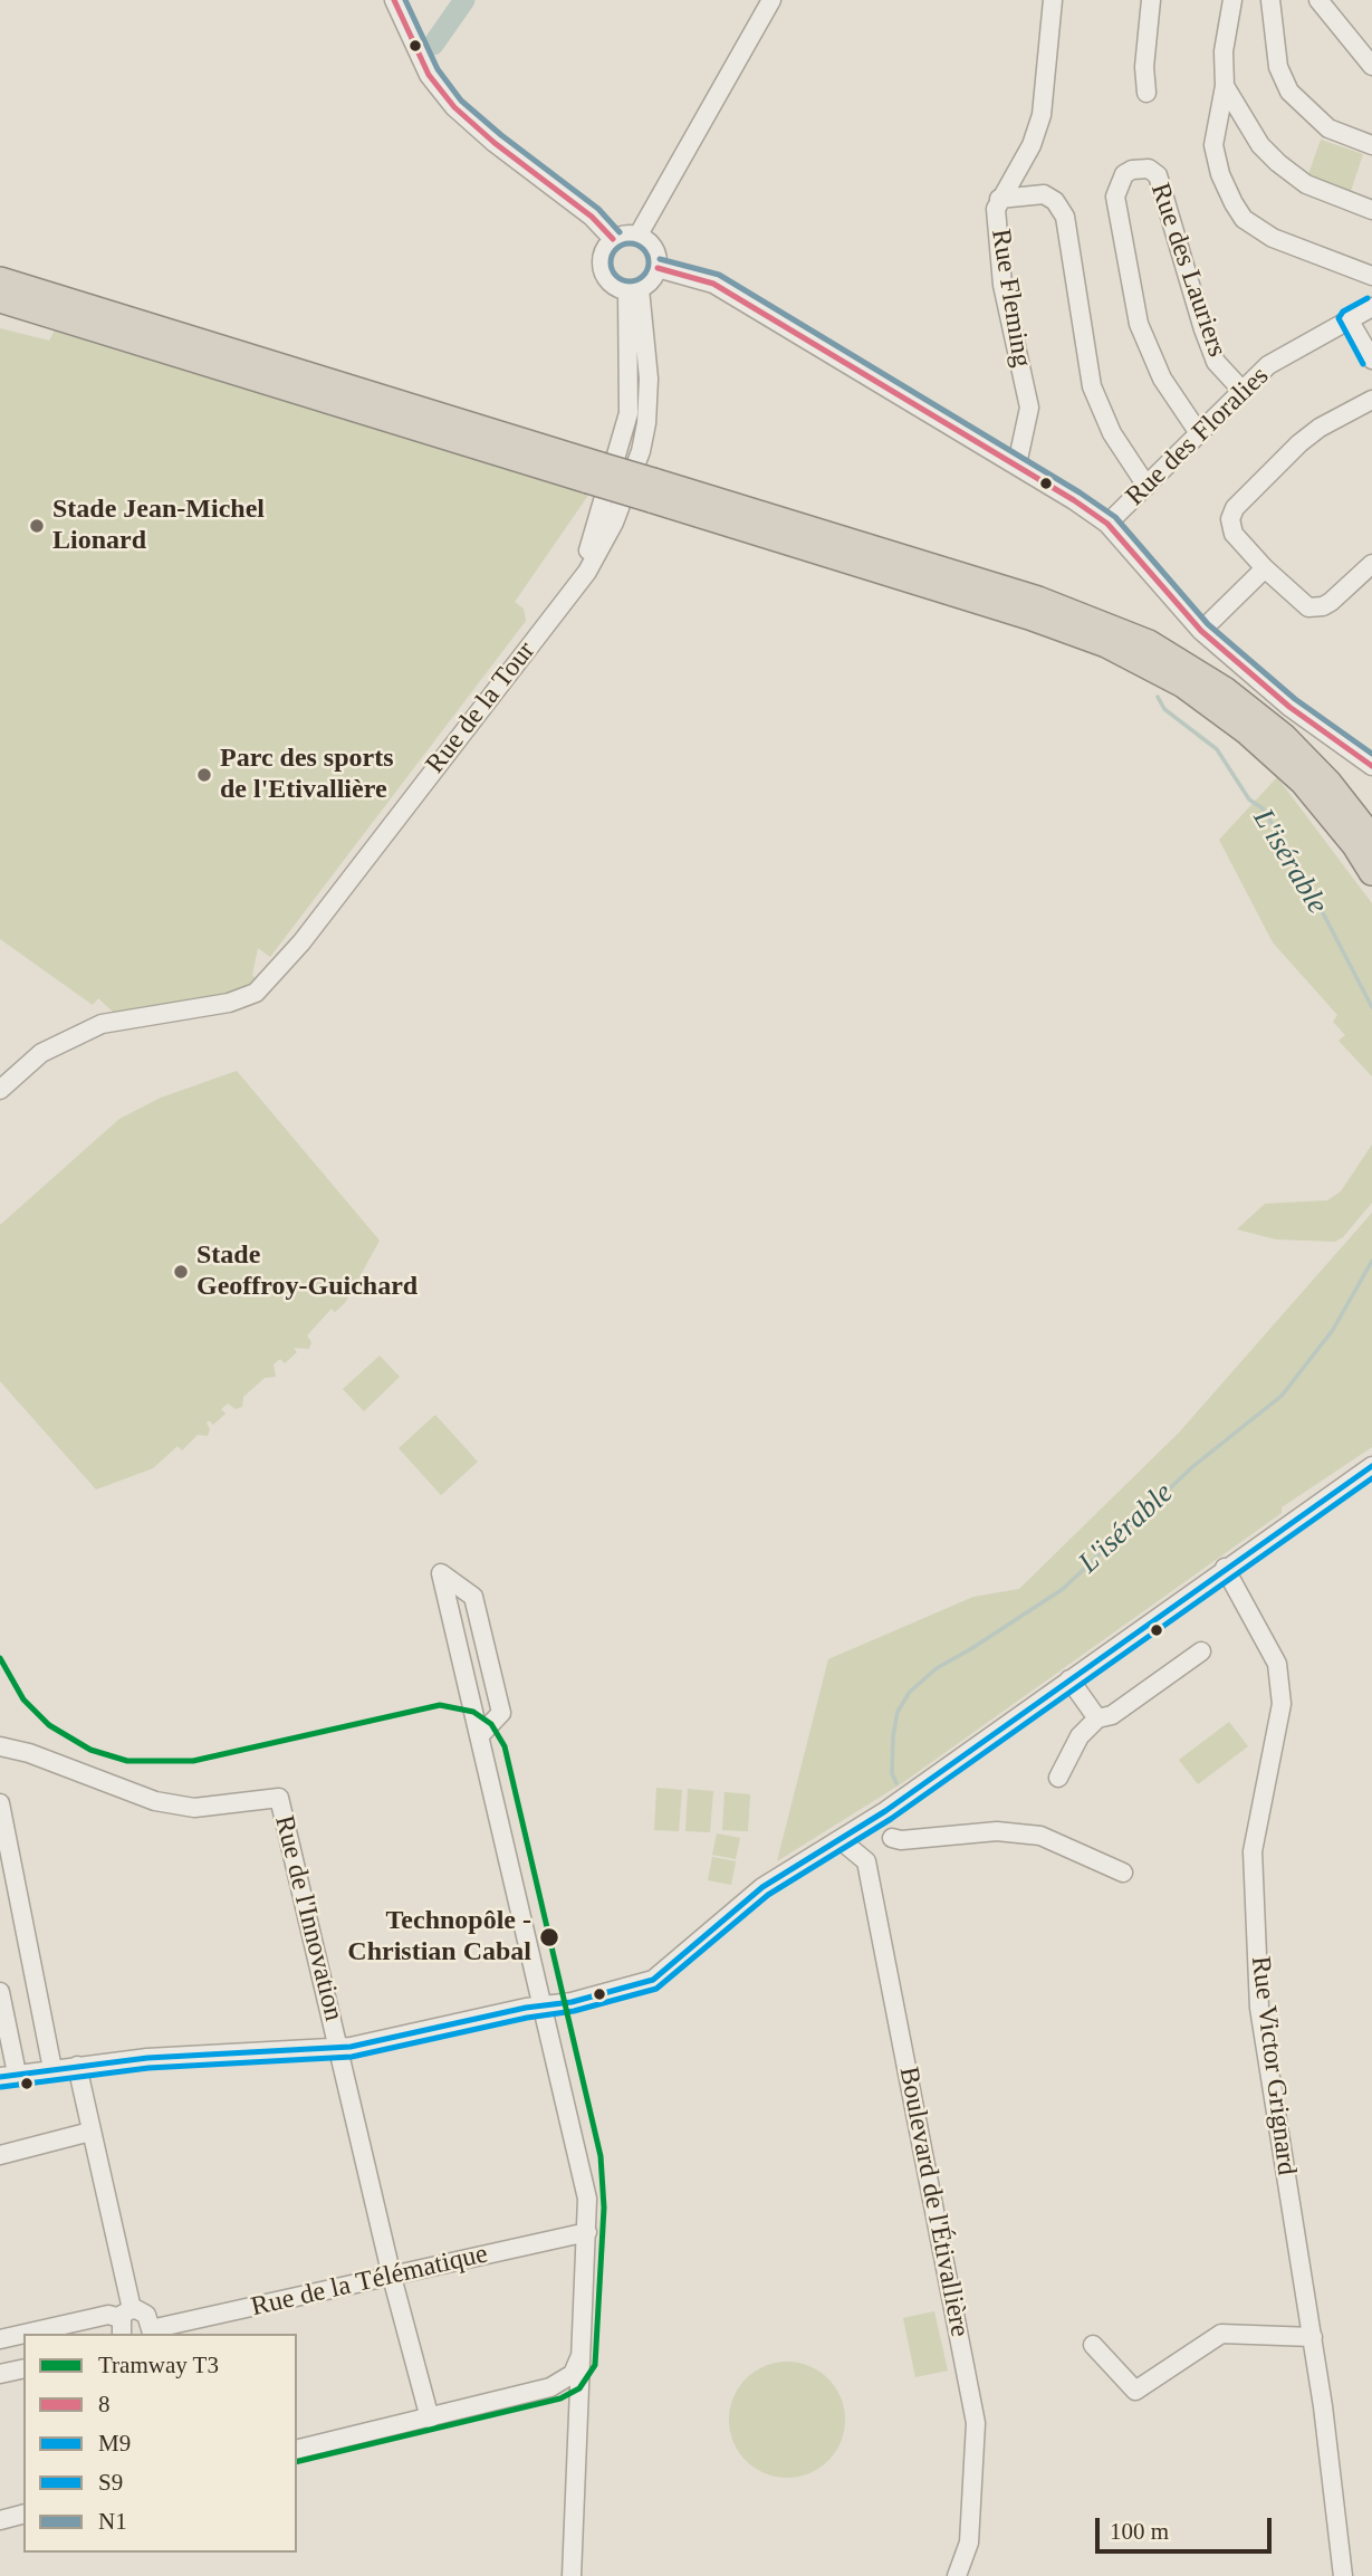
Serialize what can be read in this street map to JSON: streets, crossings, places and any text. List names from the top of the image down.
{
  "streets": {
    "street": [
      "Rue des Lauriers",
      "Rue Fleming",
      "Rue des Floralies",
      "Rue de la Tour",
      "Rue de l'Innovation",
      "Rue Victor Grignard",
      "Boulevard de l'Étivallière",
      "Rue de la Télématique"
    ]
  },
  "crossings": [
    ["Rue des Lauriers", "Rue des Floralies"]
  ],
  "water": ["L'isérable"],
  "places": [
    "Stade Jean-Michel Lionard",
    "Parc des sports de l'Etivallière",
    "Stade Geoffroy-Guichard",
    "Technopôle - Christian Cabal"
  ],
  "lines": [
    "transit line 8",
    "transit line N1",
    "transit line S9",
    "transit line M9",
    "tram line T3"
  ],
  "legend": [
    "Tramway T3",
    "8",
    "M9",
    "S9",
    "N1"
  ],
  "scale_bar": "100 m"
}
